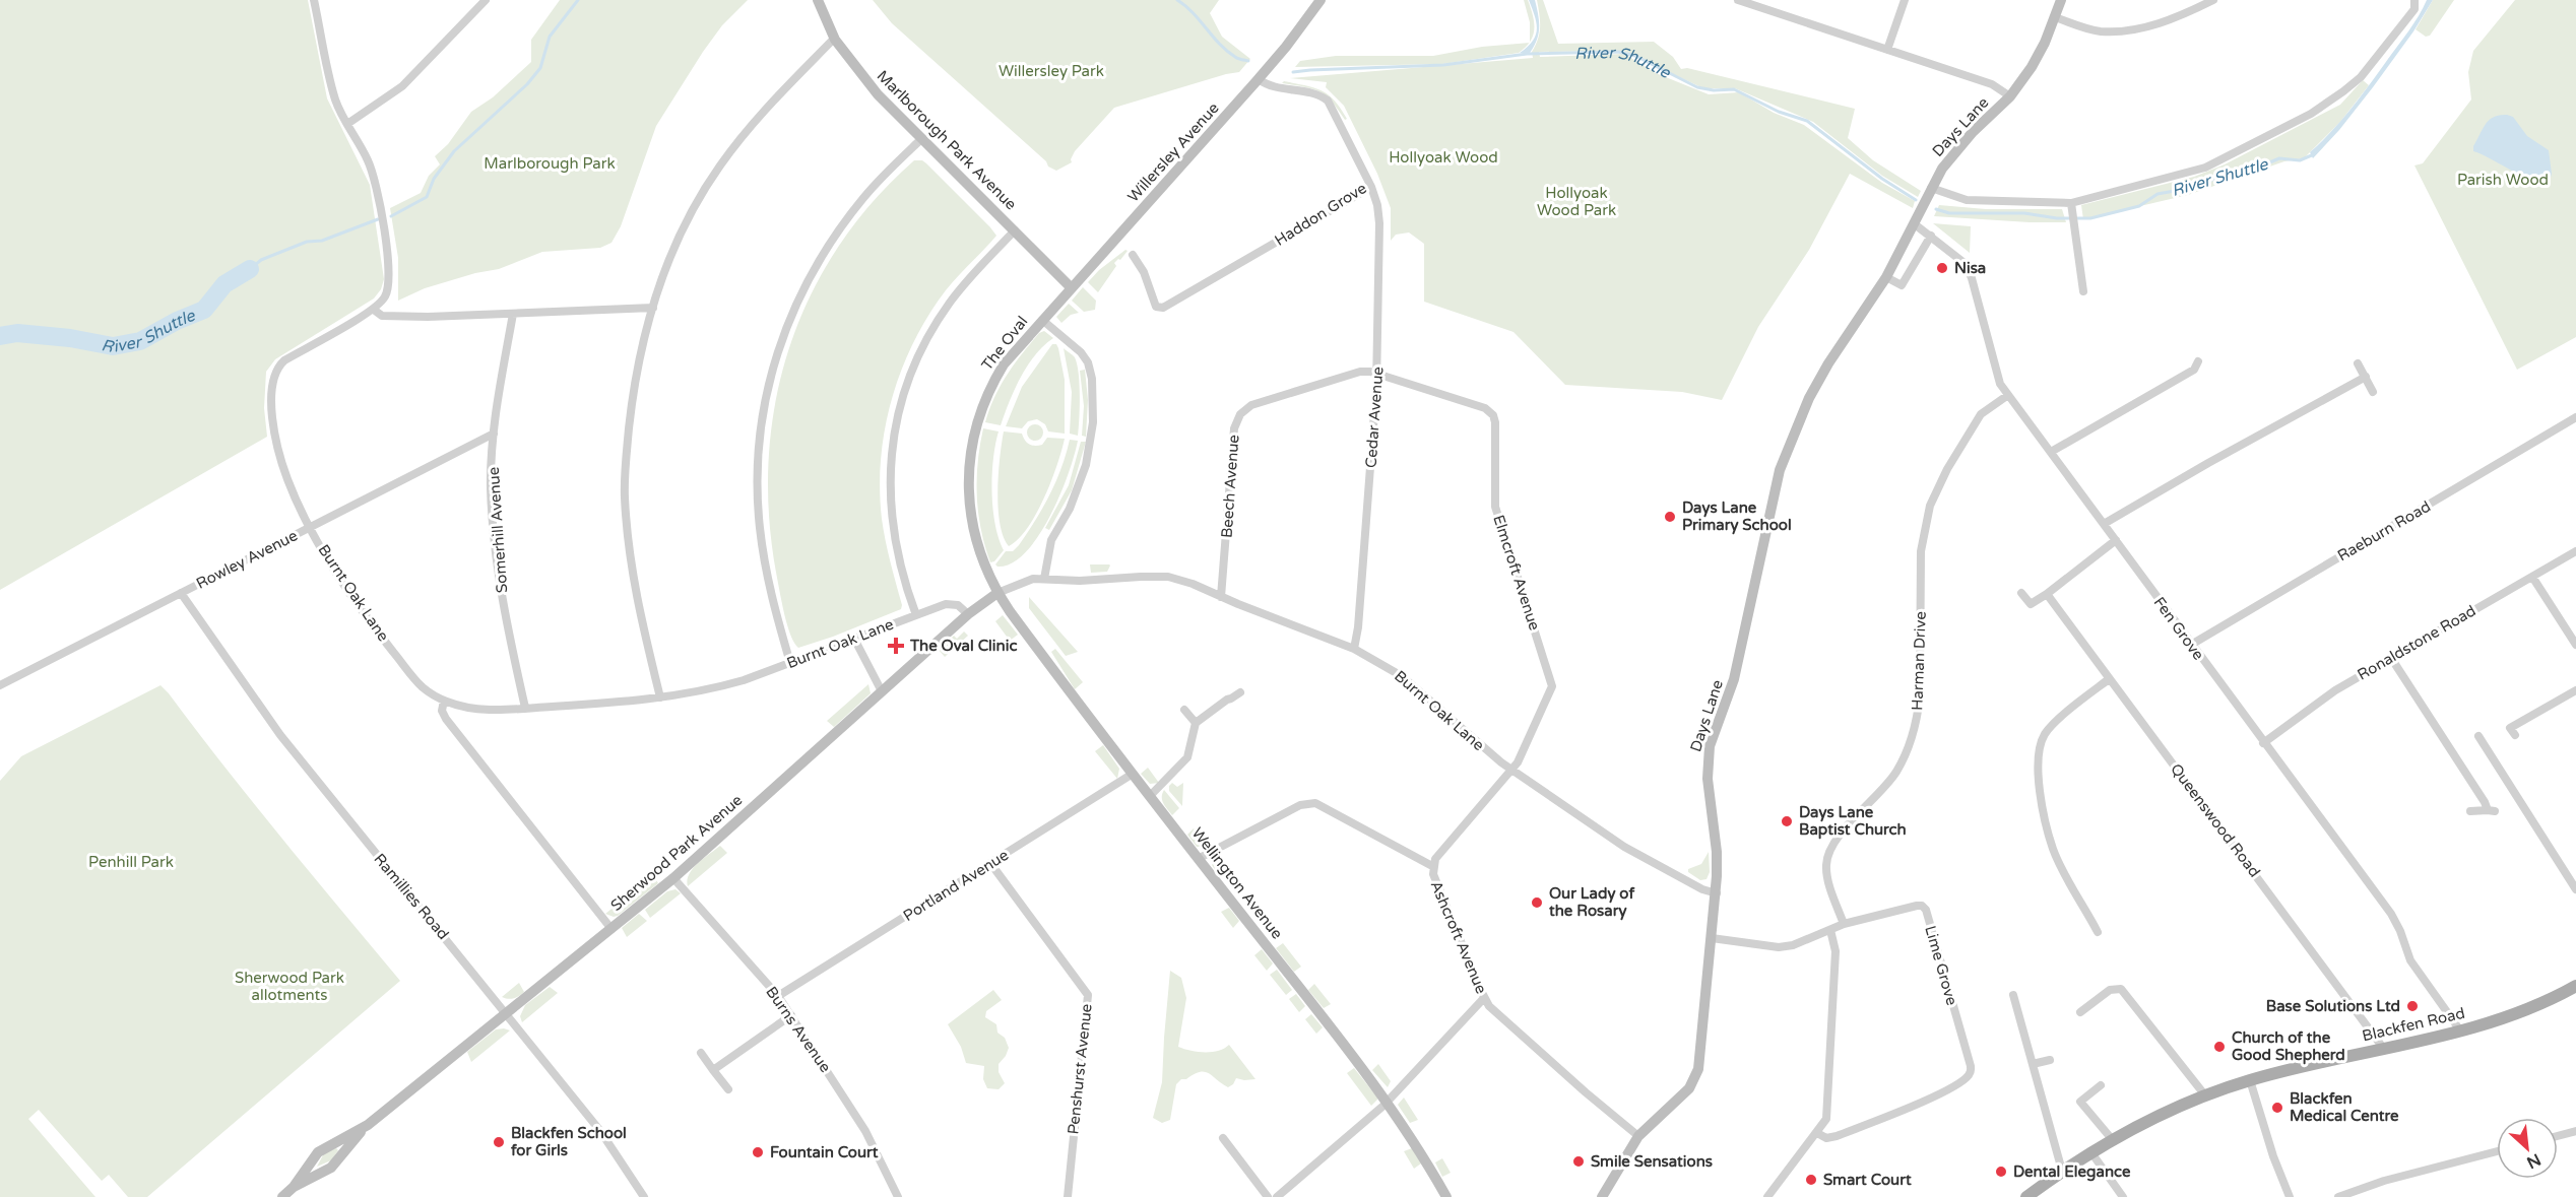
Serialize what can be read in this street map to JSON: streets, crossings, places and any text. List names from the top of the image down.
{
  "streets": {
    "main road": ["Blackfen Road"],
    "street": [
      "Days Lane",
      "Marlborough Park Avenue",
      "Willersley Avenue",
      "Haddon Grove",
      "The Oval",
      "Cedar Avenue",
      "Beech Avenue",
      "Somerhill Avenue",
      "Raeburn Road",
      "Rowley Avenue",
      "Elmcroft Avenue",
      "Burnt Oak Lane",
      "Fen Grove",
      "Ronaldstone Road",
      "Harman Drive",
      "Queenswood Road",
      "Sherwood Park Avenue",
      "Wellington Avenue",
      "Portland Avenue",
      "Ramillies Road",
      "Ashcroft Avenue",
      "Lime Grove",
      "Burns Avenue",
      "Penshurst Avenue"
    ]
  },
  "crossings": [
    ["Days Lane", "Burnt Oak Lane"],
    ["Days Lane", "Fen Grove"],
    ["Days Lane", "Ashcroft Avenue"],
    ["Days Lane", "Lime Grove"],
    ["Marlborough Park Avenue", "Willersley Avenue"],
    ["Willersley Avenue", "Haddon Grove"],
    ["Willersley Avenue", "The Oval"],
    ["Haddon Grove", "Cedar Avenue"],
    ["The Oval", "Burnt Oak Lane"],
    ["The Oval", "Sherwood Park Avenue"],
    ["The Oval", "Wellington Avenue"],
    ["Cedar Avenue", "Beech Avenue"],
    ["Cedar Avenue", "Elmcroft Avenue"],
    ["Cedar Avenue", "Burnt Oak Lane"],
    ["Beech Avenue", "Elmcroft Avenue"],
    ["Beech Avenue", "Burnt Oak Lane"],
    ["Somerhill Avenue", "Rowley Avenue"],
    ["Somerhill Avenue", "Burnt Oak Lane"],
    ["Raeburn Road", "Fen Grove"],
    ["Rowley Avenue", "Burnt Oak Lane"],
    ["Rowley Avenue", "Ramillies Road"],
    ["Elmcroft Avenue", "Burnt Oak Lane"],
    ["Elmcroft Avenue", "Ashcroft Avenue"],
    ["Burnt Oak Lane", "Sherwood Park Avenue"],
    ["Burnt Oak Lane", "Wellington Avenue"],
    ["Burnt Oak Lane", "Ashcroft Avenue"],
    ["Fen Grove", "Ronaldstone Road"],
    ["Fen Grove", "Harman Drive"],
    ["Fen Grove", "Blackfen Road"],
    ["Harman Drive", "Lime Grove"],
    ["Queenswood Road", "Blackfen Road"],
    ["Sherwood Park Avenue", "Wellington Avenue"],
    ["Sherwood Park Avenue", "Ramillies Road"],
    ["Sherwood Park Avenue", "Burns Avenue"],
    ["Wellington Avenue", "Portland Avenue"],
    ["Portland Avenue", "Burns Avenue"],
    ["Portland Avenue", "Penshurst Avenue"]
  ],
  "water": ["River Shuttle"],
  "parks": [
    "Willersley Park",
    "Hollyoak Wood",
    "Marlborough Park",
    "Parish Wood",
    "Hollyoak Wood Park",
    "Penhill Park",
    "Sherwood Park allotments"
  ],
  "places": {
    "other": [
      "Nisa",
      "Days Lane Primary School",
      "Days Lane Baptist Church",
      "Our Lady of the Rosary",
      "Base Solutions Ltd",
      "Church of the Good Shepherd",
      "Blackfen Medical Centre",
      "Blackfen School for Girls",
      "Fountain Court",
      "Smile Sensations",
      "Dental Elegance",
      "Smart Court"
    ],
    "health": ["The Oval Clinic"]
  },
  "north": "bottom right"
}
